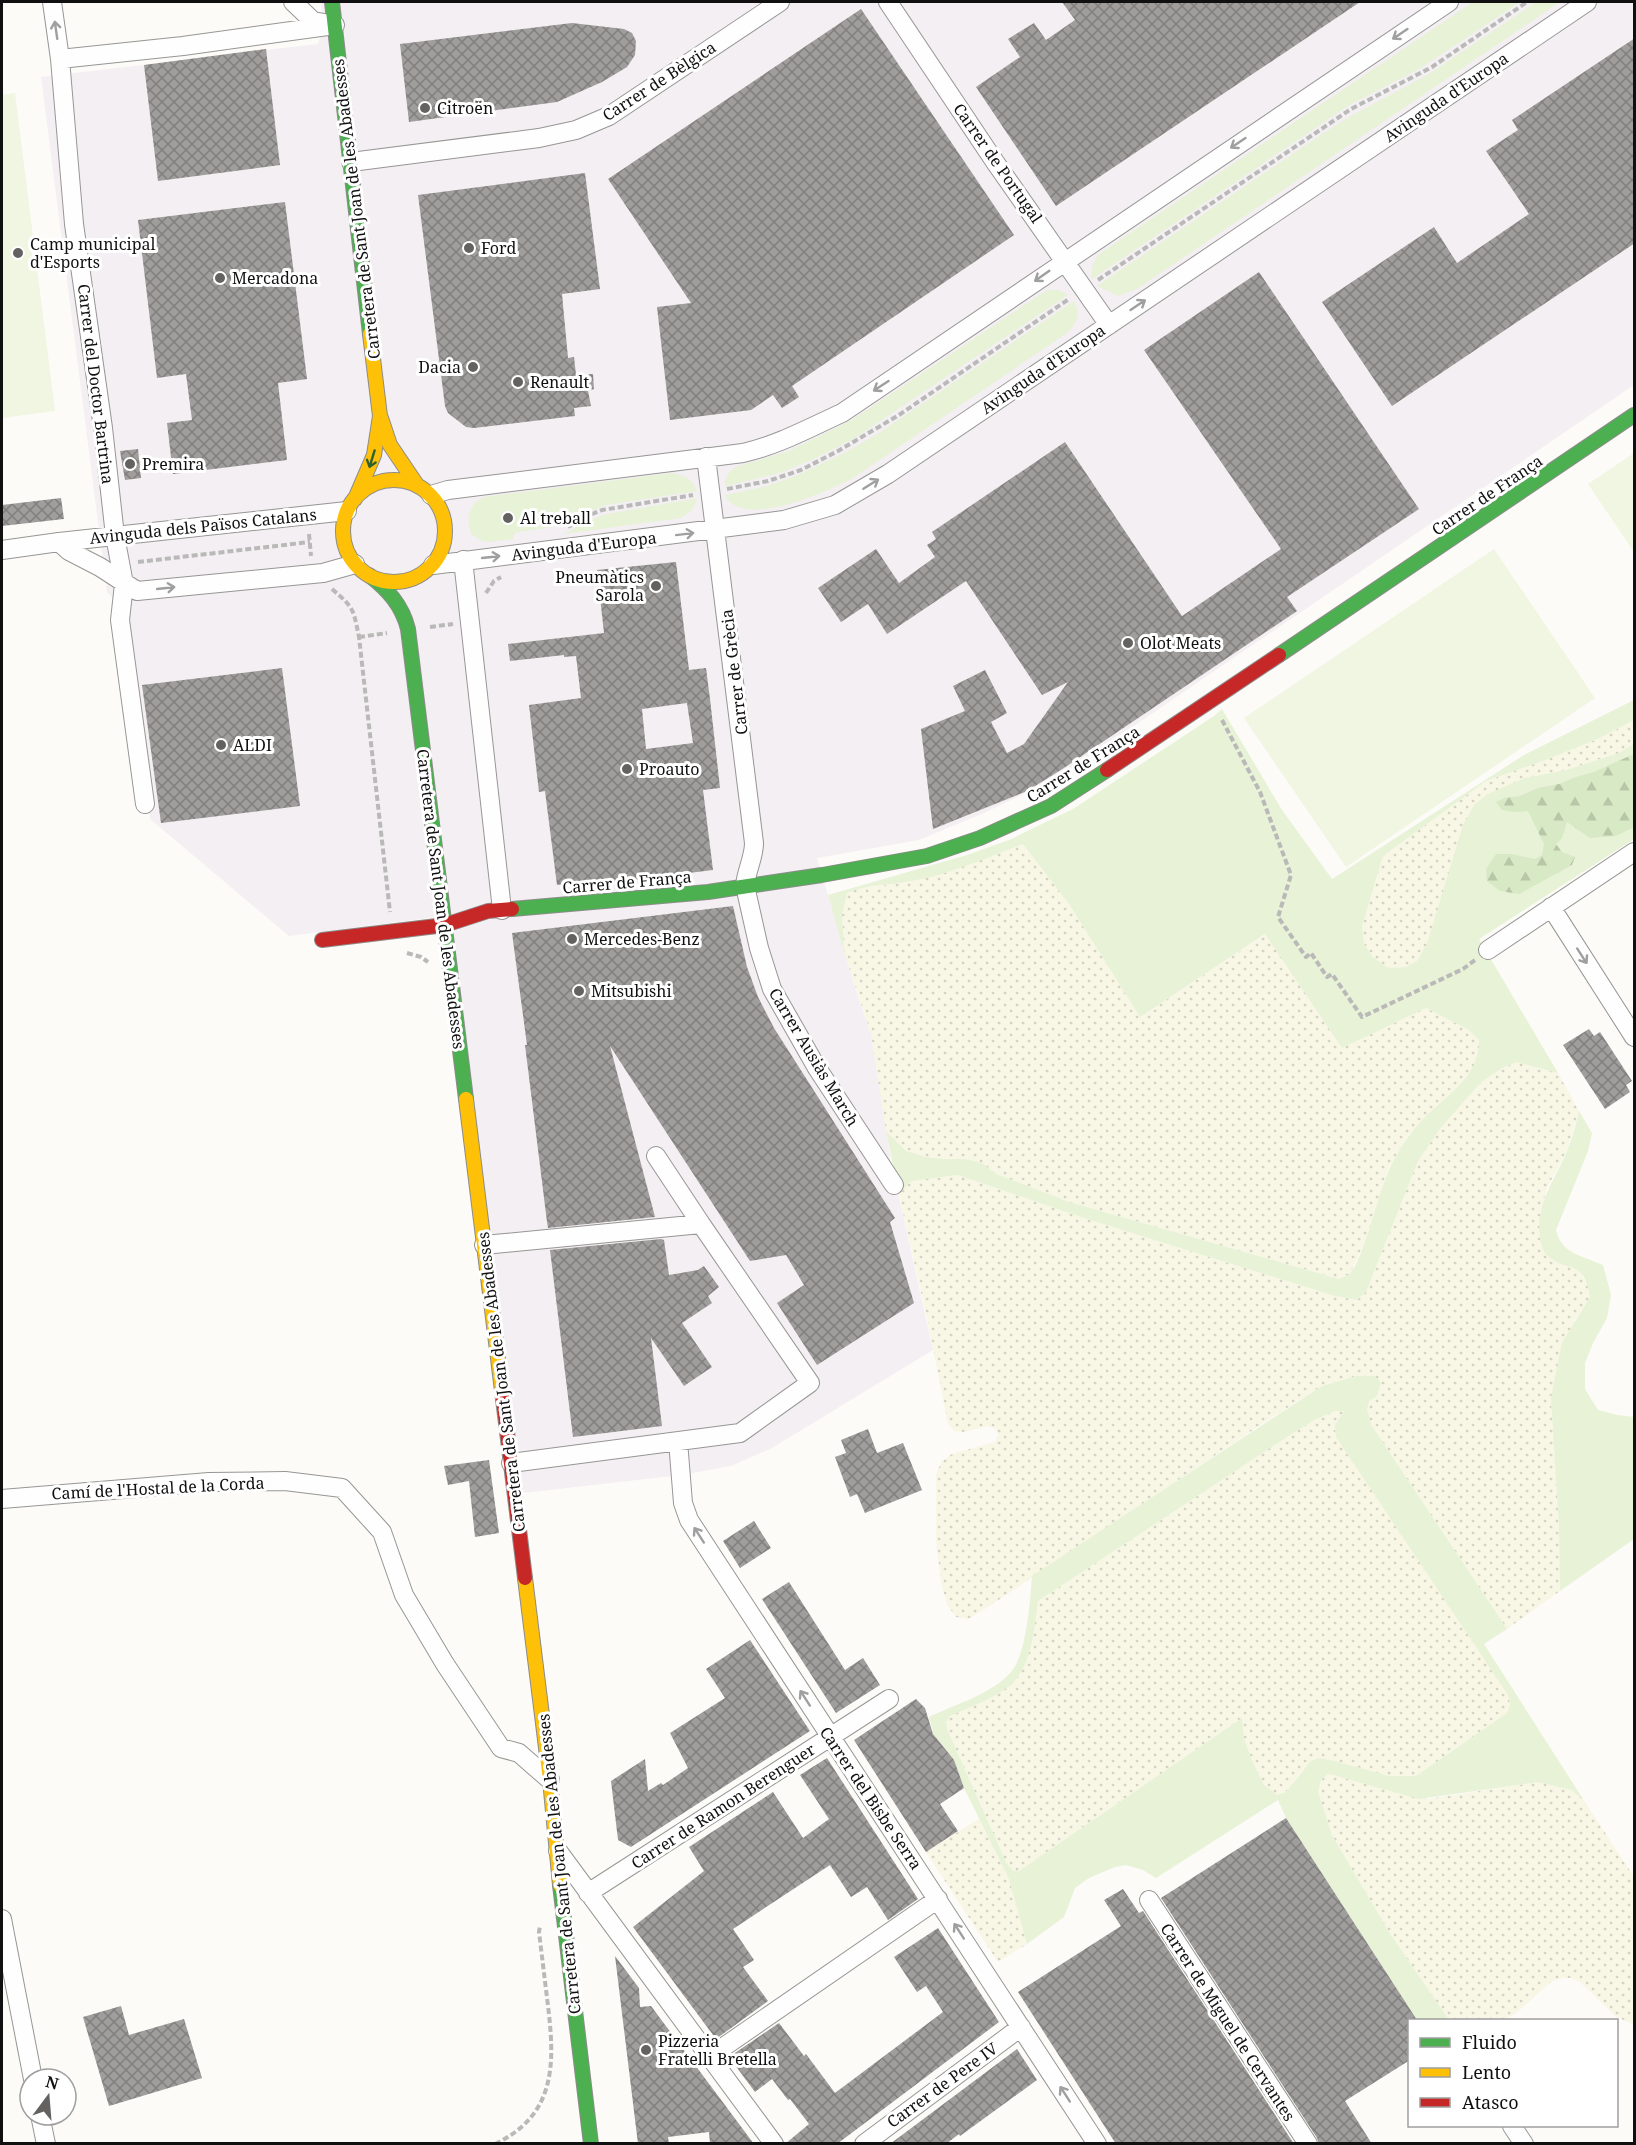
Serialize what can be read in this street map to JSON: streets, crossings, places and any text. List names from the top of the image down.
{
  "streets": {
    "main road": ["Carretera de Sant Joan de les Abadesses", "Carrer de França"],
    "street": [
      "Carrer de Bèlgica",
      "Avinguda d'Europa",
      "Carrer de Portugal",
      "Carrer del Doctor Bartrina",
      "Avinguda dels Països Catalans",
      "Carrer de Grècia",
      "Carrer Ausiàs March",
      "Camí de l'Hostal de la Corda",
      "Carrer del Bisbe Serra",
      "Carrer de Ramon Berenguer",
      "Carrer de Miguel de Cervantes",
      "Carrer de Pere IV"
    ]
  },
  "crossings": [
    ["Carrer de Bèlgica", "Carretera de Sant Joan de les Abadesses"],
    ["Avinguda d'Europa", "Carrer de Portugal"],
    ["Avinguda d'Europa", "Carretera de Sant Joan de les Abadesses"],
    ["Avinguda d'Europa", "Avinguda dels Països Catalans"],
    ["Avinguda d'Europa", "Carrer de Grècia"],
    ["Carretera de Sant Joan de les Abadesses", "Carrer de França"],
    ["Carretera de Sant Joan de les Abadesses", "Avinguda dels Països Catalans"],
    ["Carretera de Sant Joan de les Abadesses", "Camí de l'Hostal de la Corda"],
    ["Carrer del Doctor Bartrina", "Avinguda dels Països Catalans"],
    ["Carrer de França", "Carrer de Grècia"],
    ["Carrer de França", "Carrer Ausiàs March"],
    ["Carrer de Grècia", "Carrer Ausiàs March"],
    ["Carrer del Bisbe Serra", "Carrer de Ramon Berenguer"],
    ["Carrer del Bisbe Serra", "Carrer de Pere IV"]
  ],
  "one_way": ["Carrer del Bisbe Serra"],
  "places": [
    "Citroën",
    "Ford",
    "Camp municipal d'Esports",
    "Mercadona",
    "Dacia",
    "Renault",
    "Premira",
    "Al treball",
    "Pneumàtics Sarola",
    "Olot Meats",
    "ALDI",
    "Proauto",
    "Mercedes-Benz",
    "Mitsubishi",
    "Pizzeria Fratelli Bretella"
  ],
  "legend": ["Fluido", "Lento", "Atasco"],
  "north": "top"
}
